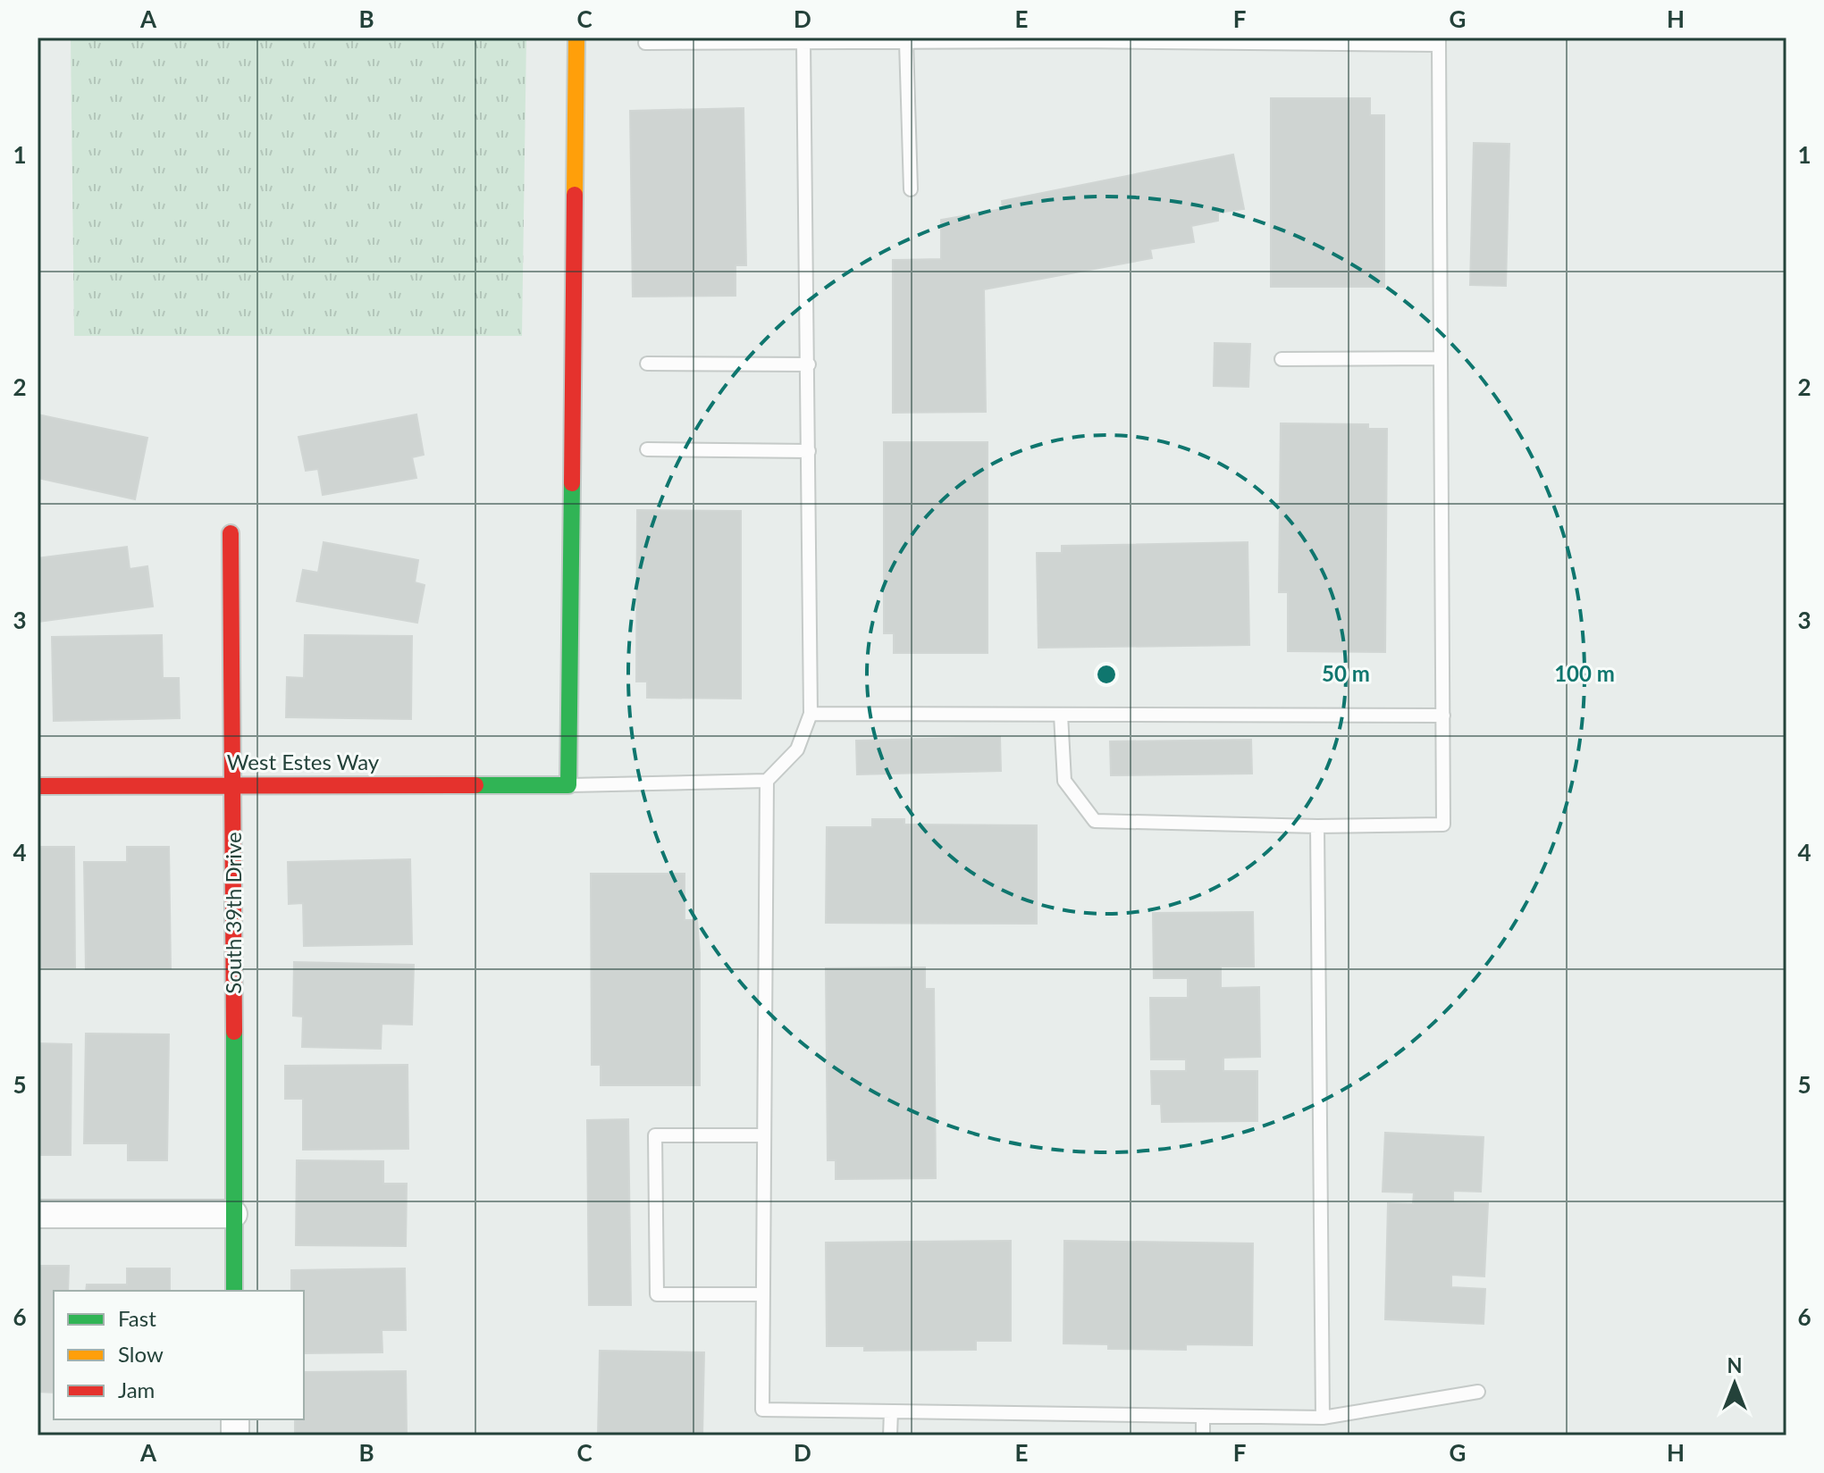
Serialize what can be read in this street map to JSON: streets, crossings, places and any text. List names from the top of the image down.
{
  "streets": {
    "street": ["West Estes Way", "South 39th Drive"]
  },
  "crossings": [
    ["West Estes Way", "South 39th Drive"]
  ],
  "legend": ["Fast", "Slow", "Jam"],
  "north": "top",
  "grid": {
    "columns": [
      "A",
      "B",
      "C",
      "D",
      "E",
      "F",
      "G",
      "H"
    ],
    "rows": [
      "1",
      "2",
      "3",
      "4",
      "5",
      "6"
    ]
  },
  "rings": ["50 m", "100 m"]
}
